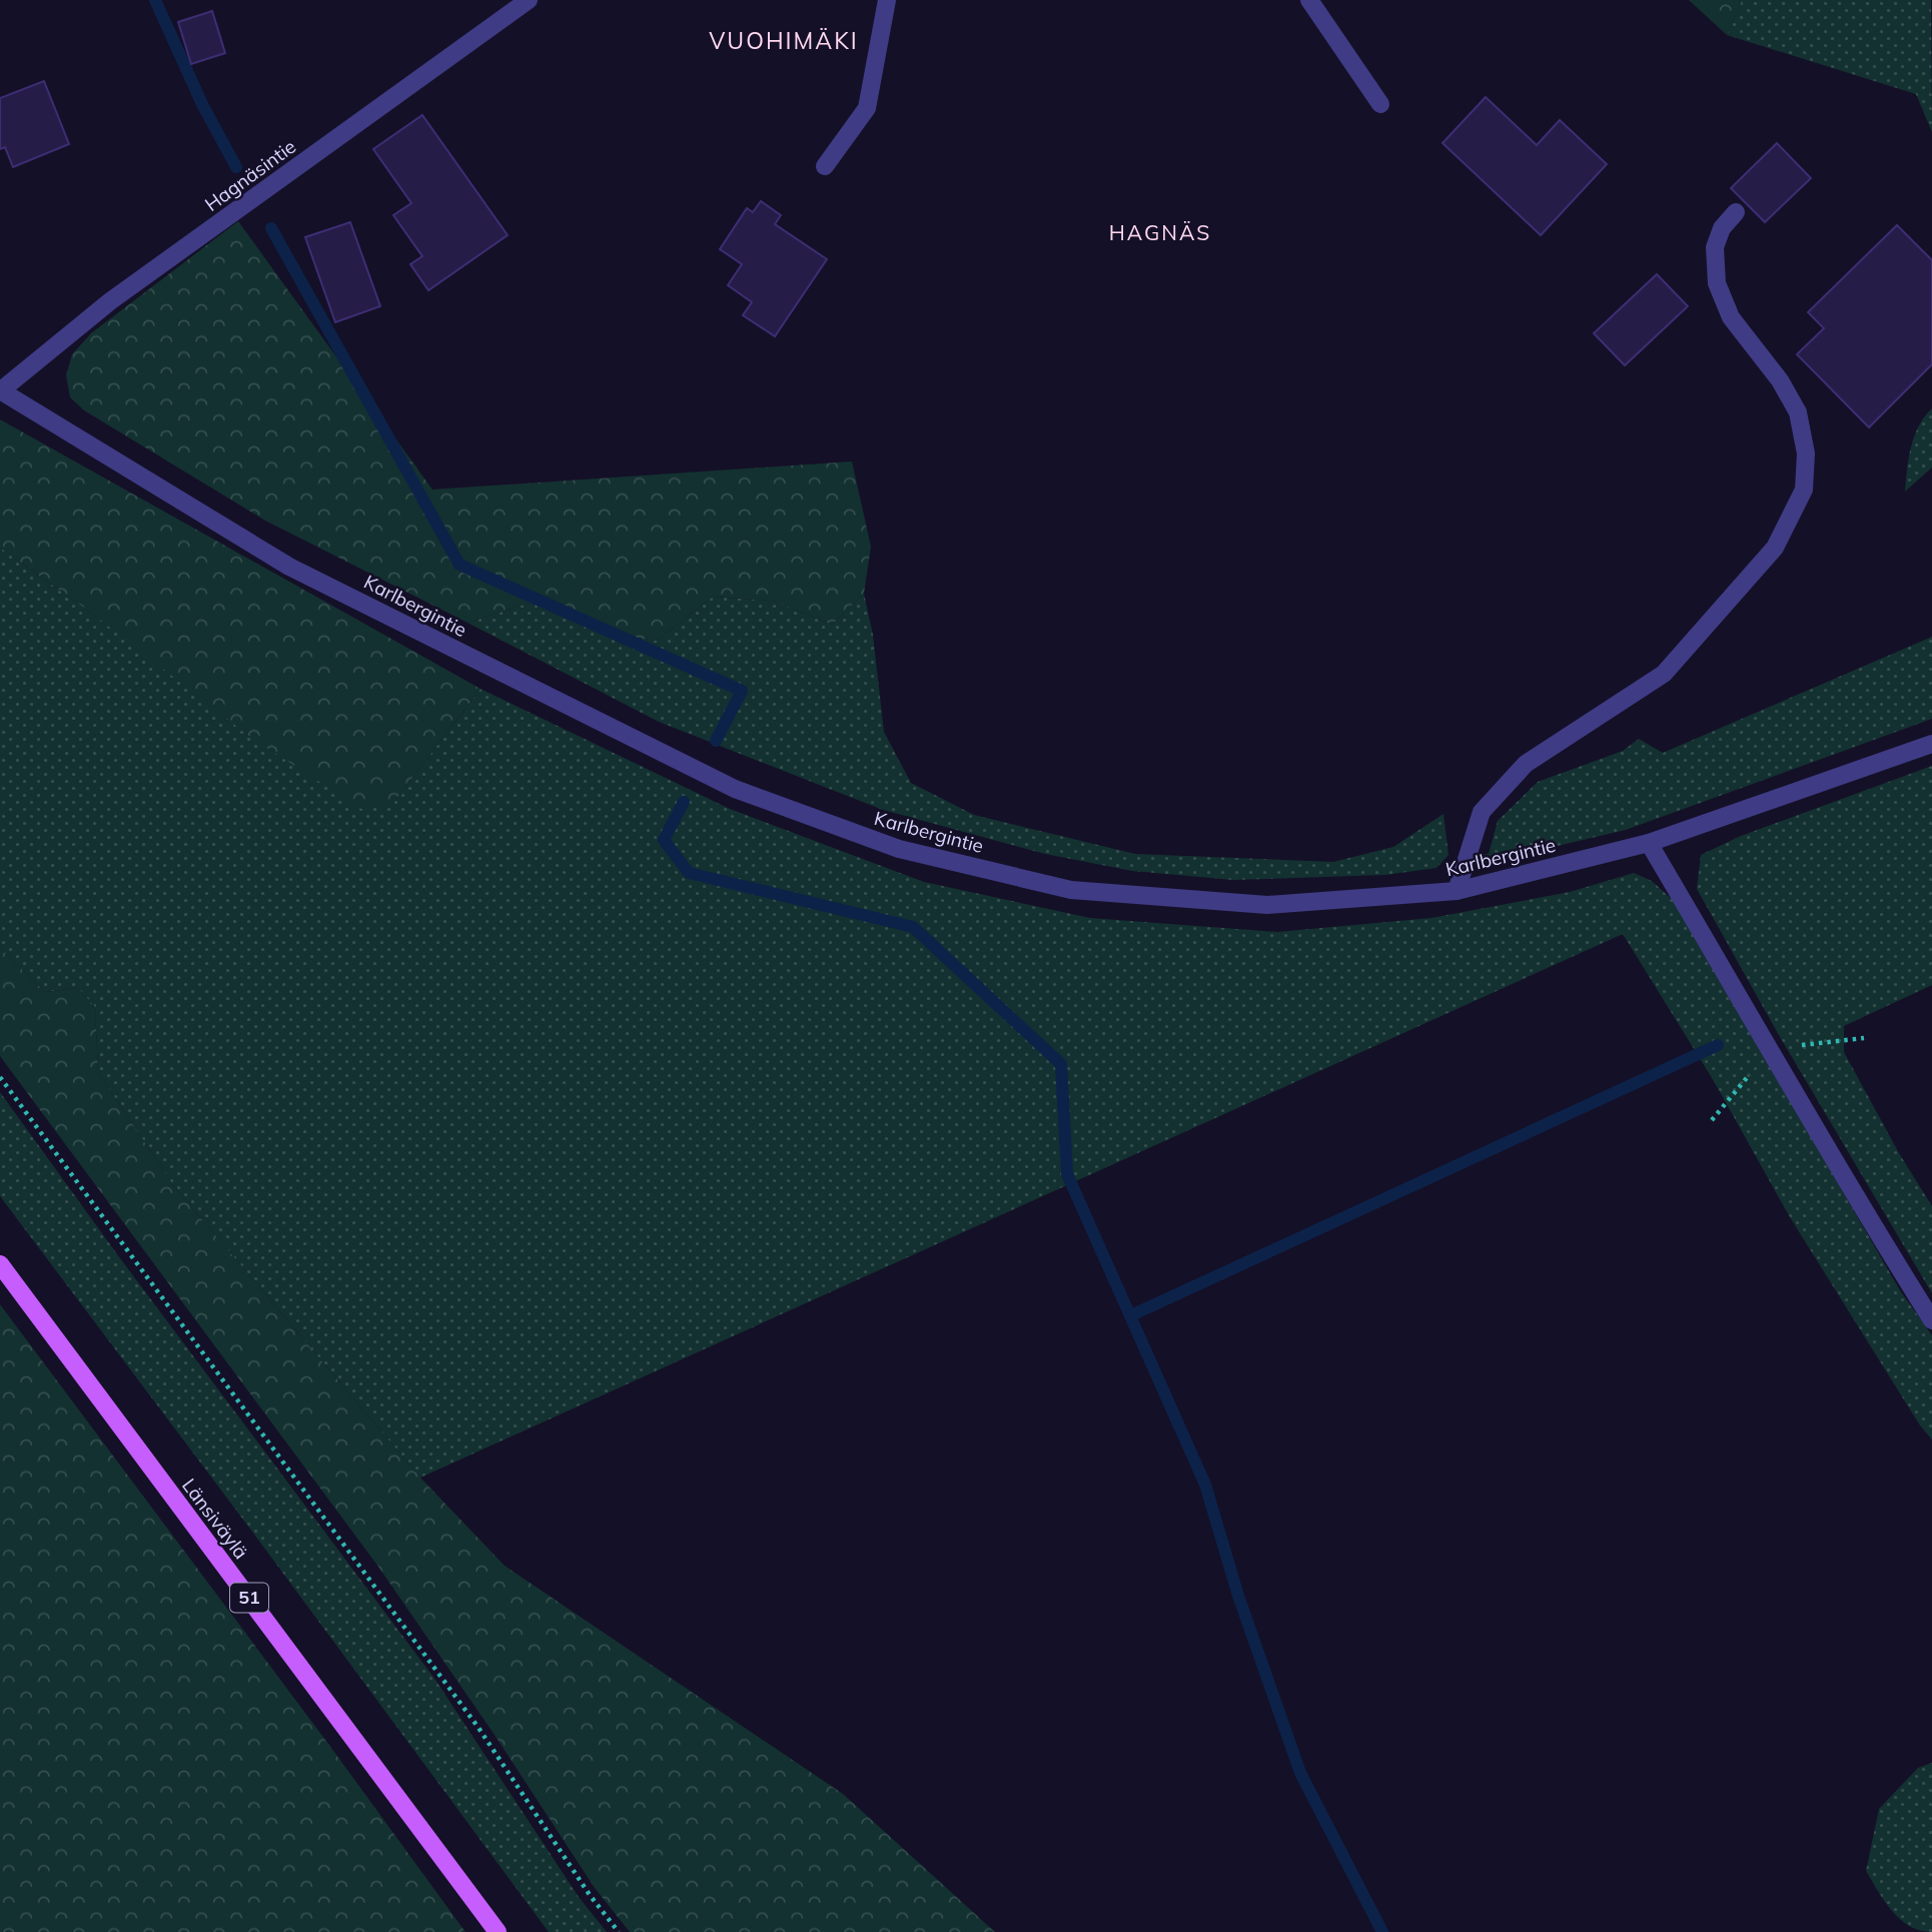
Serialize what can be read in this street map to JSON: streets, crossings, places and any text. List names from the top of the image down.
{
  "streets": {
    "main road": ["Länsiväylä", "51"],
    "street": ["Hagnäsintie", "Karlbergintie"]
  },
  "crossings": [
    ["Hagnäsintie", "Karlbergintie"]
  ],
  "districts": ["VUOHIMÄKI", "HAGNÄS"]
}
